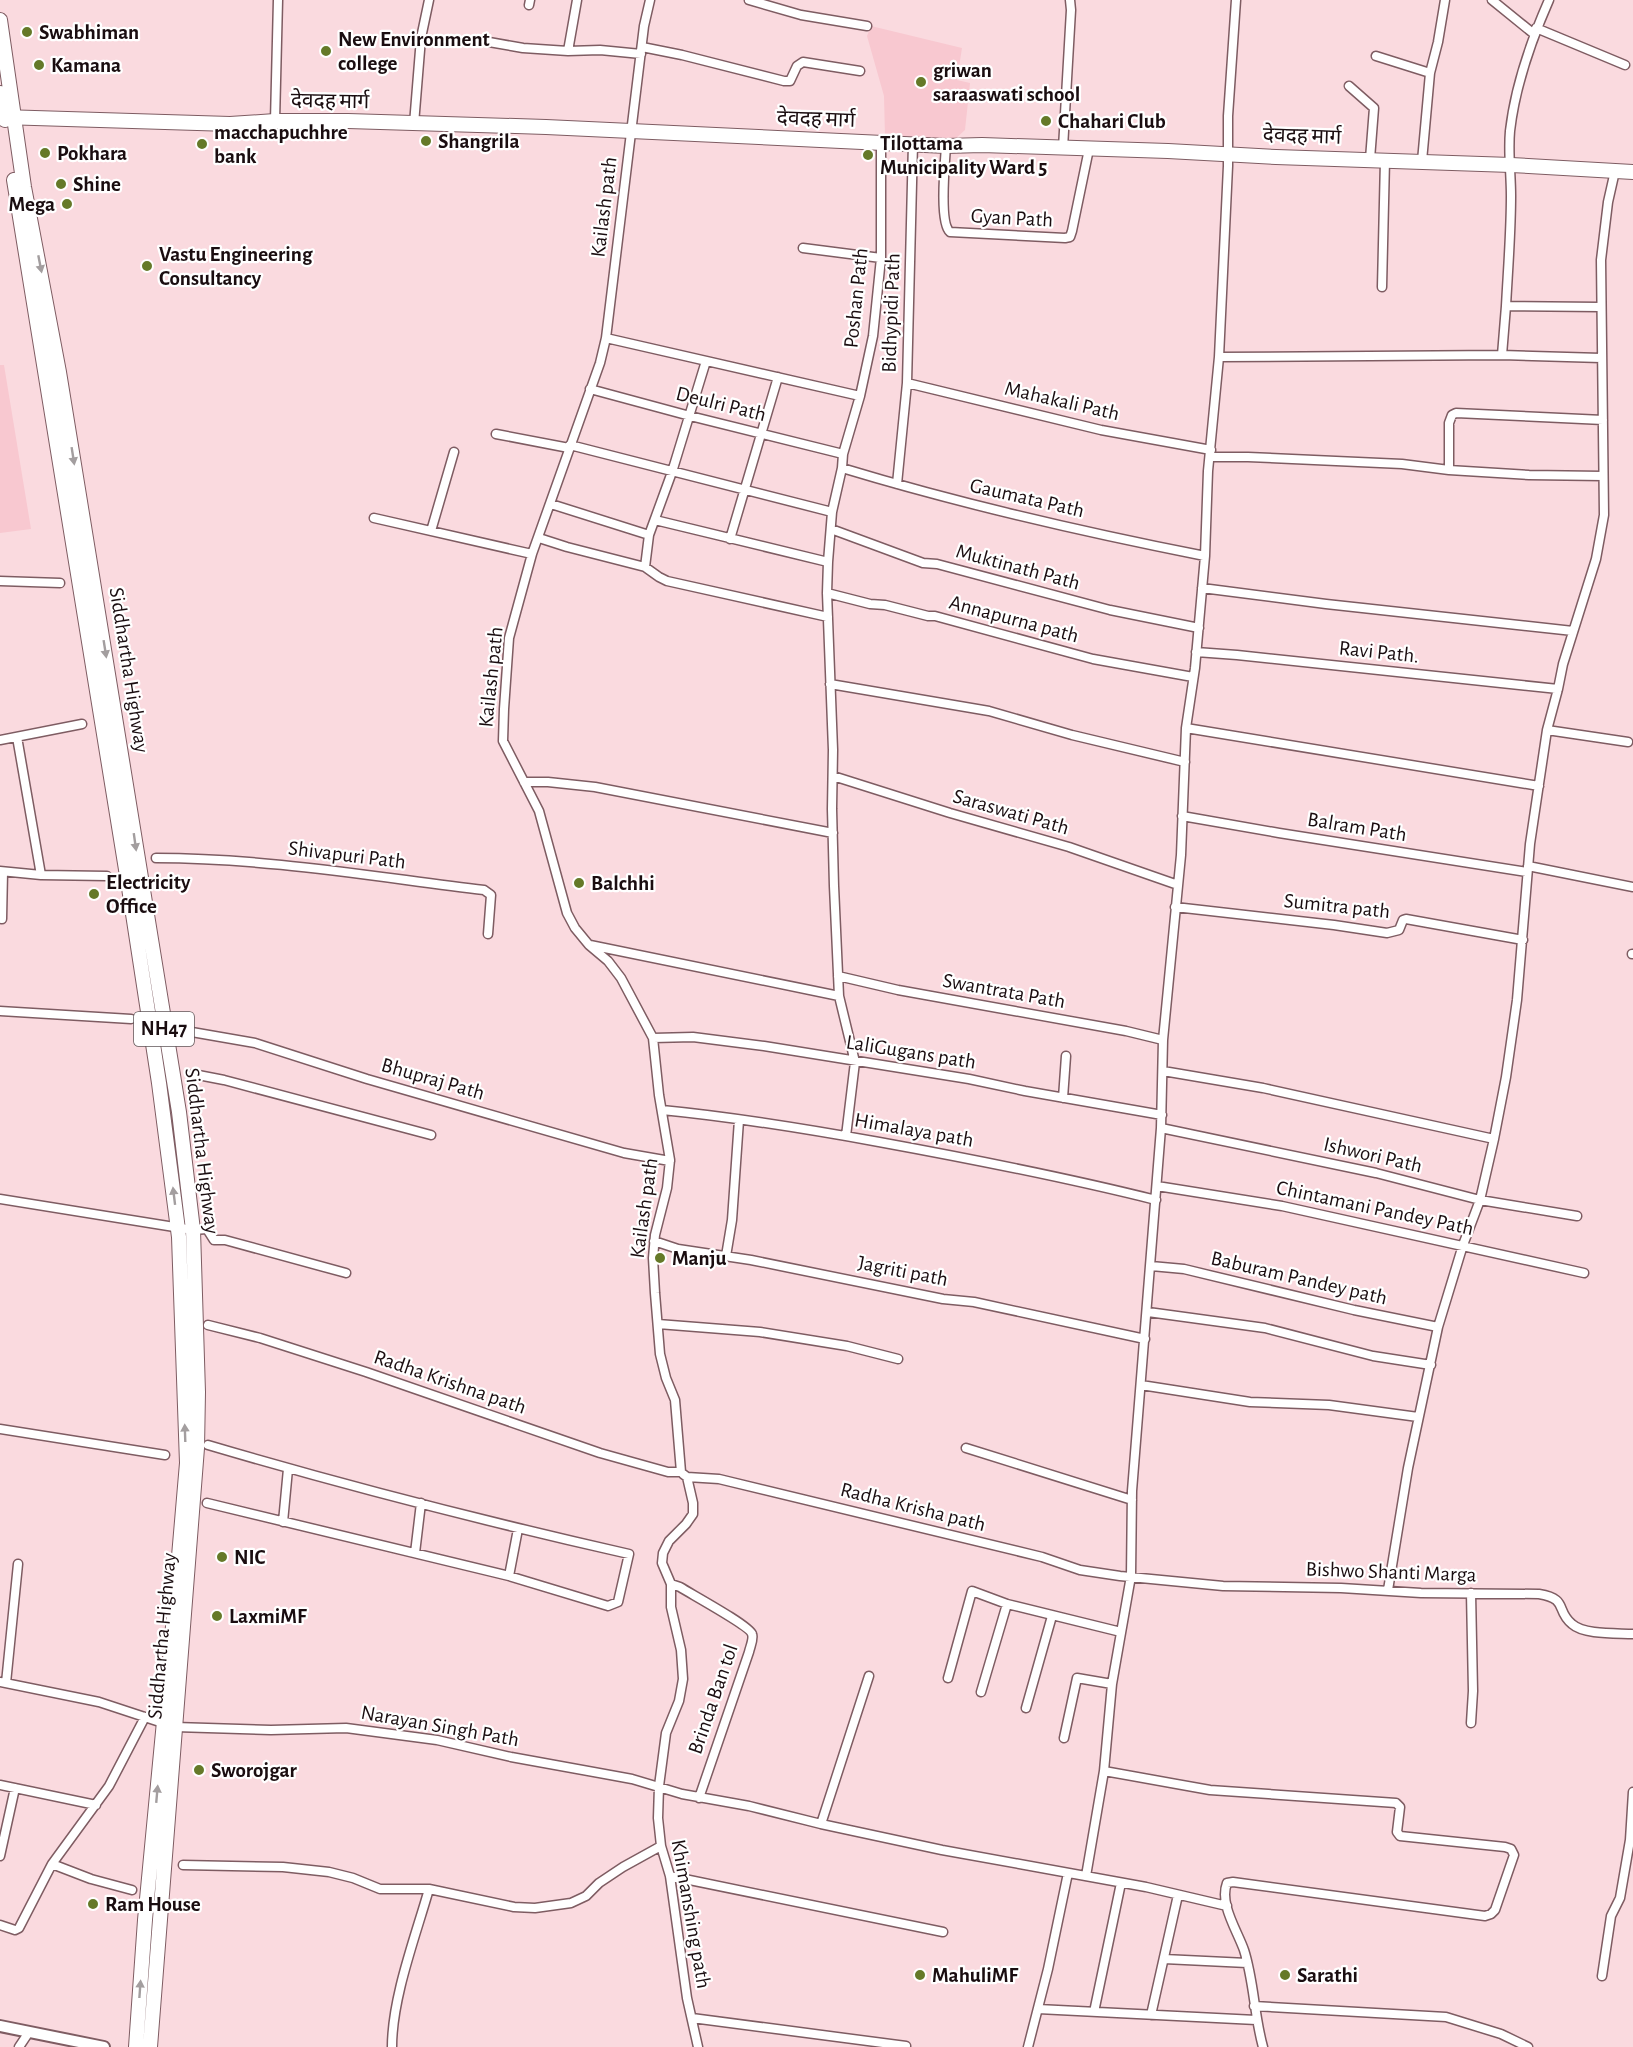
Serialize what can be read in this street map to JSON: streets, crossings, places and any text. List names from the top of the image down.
{
  "streets": {
    "main road": ["देवदह मार्ग", "Siddhartha Highway", "NH47"],
    "street": [
      "Kailash path",
      "Gyan Path",
      "Poshan Path",
      "Bidhypidi Path",
      "Mahakali Path",
      "Deulri Path",
      "Gaumata Path",
      "Muktinath Path",
      "Annapurna path",
      "Ravi Path.",
      "Saraswati Path",
      "Balram Path",
      "Shivapuri Path",
      "Sumitra path",
      "Swantrata Path",
      "LaliGugans path",
      "Bhupraj Path",
      "Himalaya path",
      "Ishwori Path",
      "Chintamani Pandey Path",
      "Jagriti path",
      "Baburam Pandey path",
      "Radha Krishna path",
      "Radha Krisha path",
      "Bishwo Shanti Marga",
      "Brinda Ban tol",
      "Narayan Singh Path",
      "Khimanshing path"
    ]
  },
  "crossings": [
    ["देवदह मार्ग", "Kailash path"],
    ["देवदह मार्ग", "Gyan Path"],
    ["देवदह मार्ग", "Poshan Path"],
    ["देवदह मार्ग", "Bidhypidi Path"],
    ["देवदह मार्ग", "Siddhartha Highway"],
    ["Kailash path", "Deulri Path"],
    ["Kailash path", "LaliGugans path"],
    ["Kailash path", "Bhupraj Path"],
    ["Kailash path", "Himalaya path"],
    ["Kailash path", "Jagriti path"],
    ["Kailash path", "Radha Krishna path"],
    ["Kailash path", "Radha Krisha path"],
    ["Kailash path", "Brinda Ban tol"],
    ["Kailash path", "Khimanshing path"],
    ["Poshan Path", "Deulri Path"],
    ["Poshan Path", "Gaumata Path"],
    ["Poshan Path", "Muktinath Path"],
    ["Poshan Path", "Annapurna path"],
    ["Poshan Path", "Saraswati Path"],
    ["Poshan Path", "Swantrata Path"],
    ["Poshan Path", "LaliGugans path"],
    ["Bidhypidi Path", "Mahakali Path"],
    ["Bidhypidi Path", "Gaumata Path"],
    ["Siddhartha Highway", "Narayan Singh Path"],
    ["Radha Krishna path", "Radha Krisha path"],
    ["Radha Krisha path", "Bishwo Shanti Marga"],
    ["Brinda Ban tol", "Narayan Singh Path"],
    ["Brinda Ban tol", "Khimanshing path"],
    ["Narayan Singh Path", "Khimanshing path"]
  ],
  "places": [
    "Swabhiman",
    "New Environment college",
    "Kamana",
    "griwan saraaswati school",
    "Chahari Club",
    "Shangrila",
    "macchapuchhre bank",
    "Pokhara",
    "Tilottama Municipality Ward 5",
    "Shine",
    "Mega",
    "Vastu Engineering Consultancy",
    "Balchhi",
    "Electricity Office",
    "Manju",
    "NIC",
    "LaxmiMF",
    "Sworojgar",
    "Ram House",
    "MahuliMF",
    "Sarathi"
  ]
}
